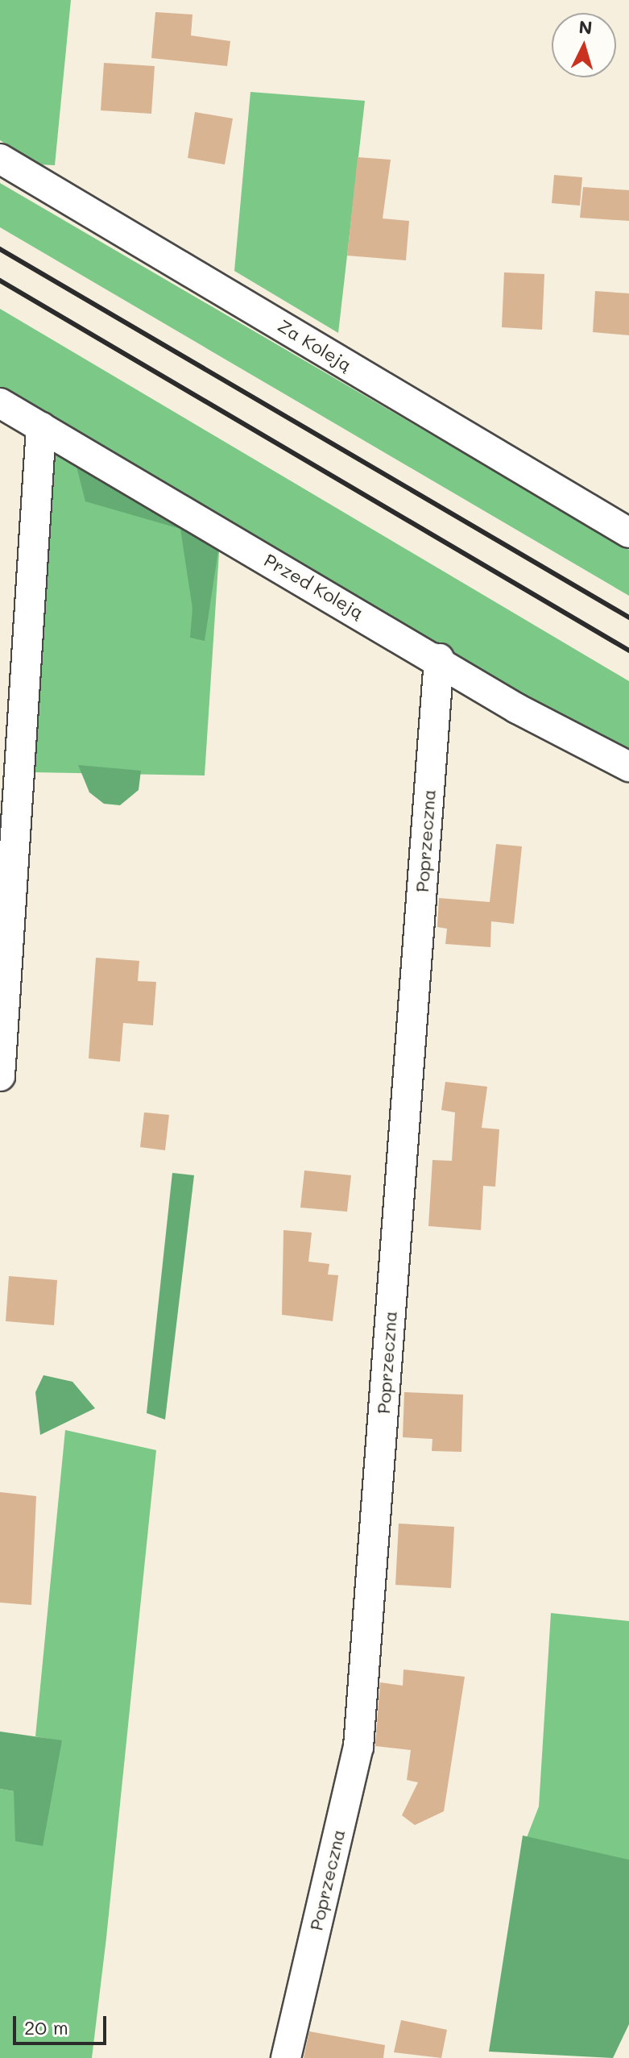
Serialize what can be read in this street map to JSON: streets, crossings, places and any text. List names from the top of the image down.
{
  "streets": {
    "street": ["Za Koleją", "Przed Koleją", "Poprzeczna"]
  },
  "crossings": [
    ["Przed Koleją", "Poprzeczna"]
  ],
  "scale_bar": "20 m",
  "north": "top"
}
